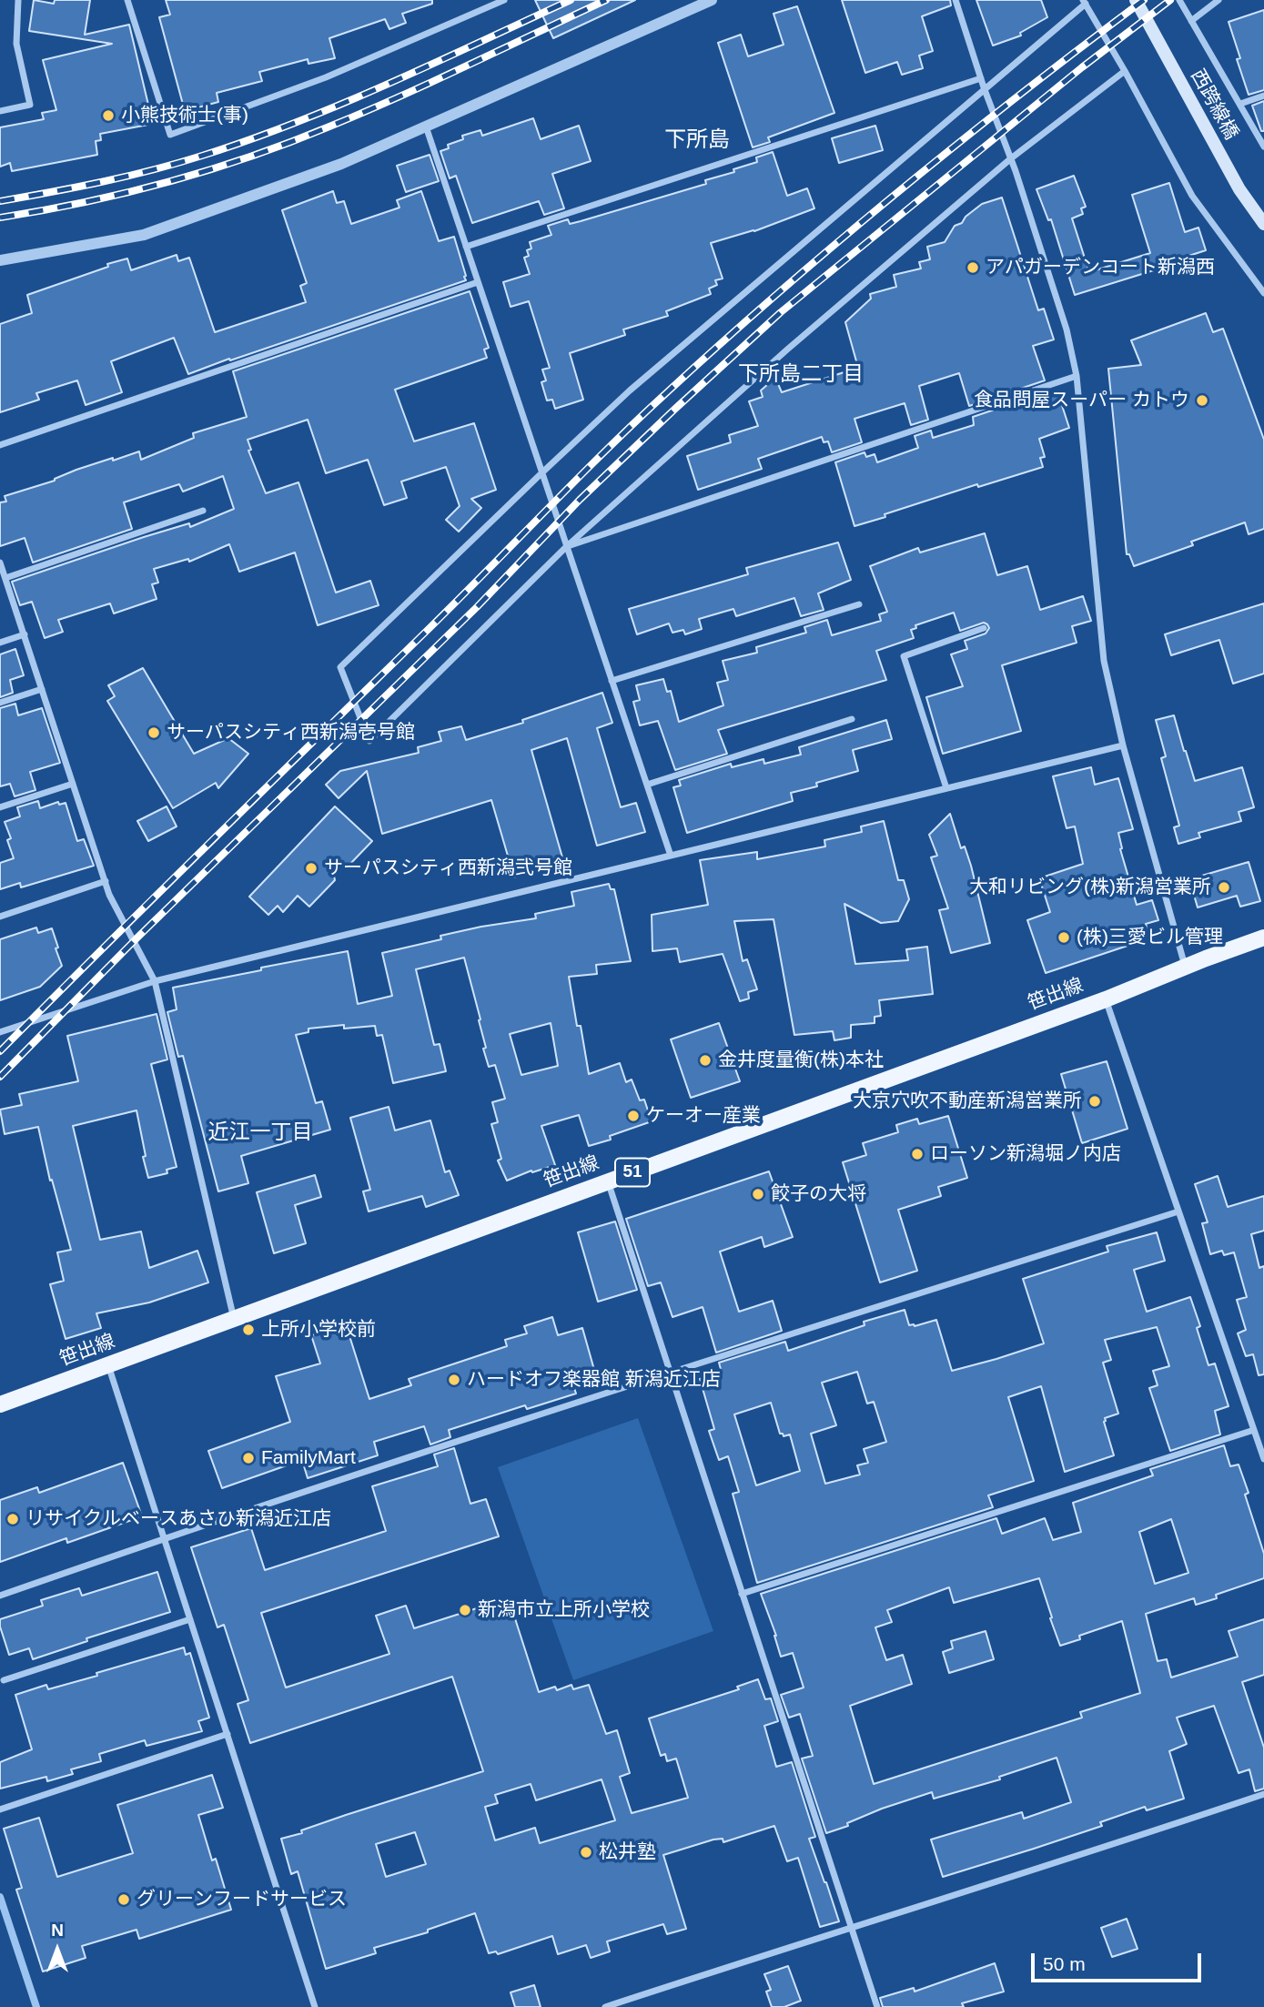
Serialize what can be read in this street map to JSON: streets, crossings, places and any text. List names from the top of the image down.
{
  "streets": {
    "main road": ["西跨線橋", "笹出線", "51"]
  },
  "districts": ["下所島", "下所島二丁目", "近江一丁目"],
  "places": [
    "小熊技術士(事)",
    "アパガーデンコート新潟西",
    "食品問屋スーパー カトウ",
    "サーパスシティ西新潟壱号館",
    "サーパスシティ西新潟弐号館",
    "大和リビング(株)新潟営業所",
    "(株)三愛ビル管理",
    "金井度量衡(株)本社",
    "大京穴吹不動産新潟営業所",
    "ケーオー産業",
    "ローソン新潟堀ノ内店",
    "餃子の大将",
    "上所小学校前",
    "ハードオフ楽器館 新潟近江店",
    "FamilyMart",
    "リサイクルベースあさひ新潟近江店",
    "新潟市立上所小学校",
    "松井塾",
    "グリーンフードサービス"
  ],
  "scale_bar": "50 m",
  "north": "top"
}
